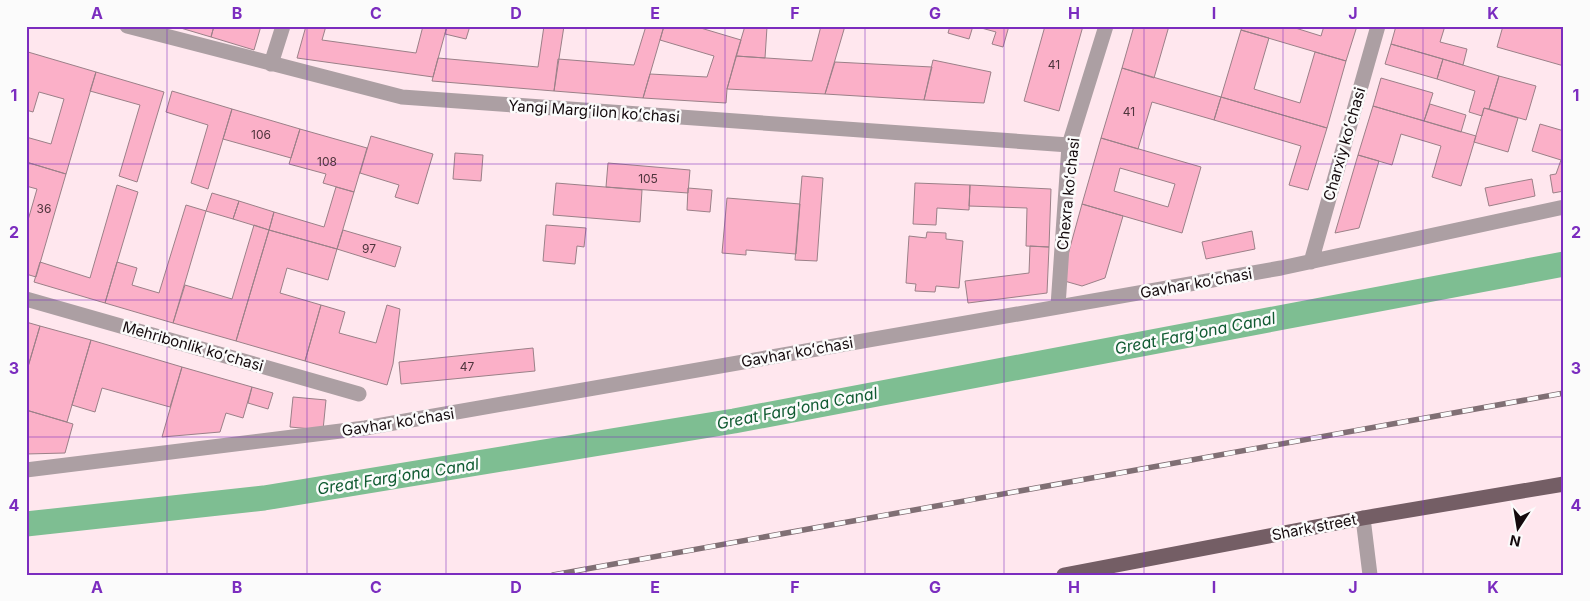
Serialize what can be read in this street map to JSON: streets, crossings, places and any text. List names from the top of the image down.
{
  "streets": {
    "main road": ["Shark street"],
    "street": [
      "Yangi Margʻilon koʻchasi",
      "Charxiy koʻchasi",
      "Chexra koʻchasi",
      "Gavhar koʻchasi",
      "Mehribonlik koʻchasi"
    ]
  },
  "crossings": [
    ["Yangi Margʻilon koʻchasi", "Chexra koʻchasi"],
    ["Charxiy koʻchasi", "Gavhar koʻchasi"],
    ["Chexra koʻchasi", "Gavhar koʻchasi"]
  ],
  "water": ["Great Farg'ona Canal"],
  "house_numbers": [
    "41",
    "41",
    "106",
    "108",
    "105",
    "36",
    "97",
    "47"
  ],
  "north": "bottom",
  "grid": {
    "columns": [
      "A",
      "B",
      "C",
      "D",
      "E",
      "F",
      "G",
      "H",
      "I",
      "J",
      "K"
    ],
    "rows": [
      "1",
      "2",
      "3",
      "4"
    ]
  }
}
